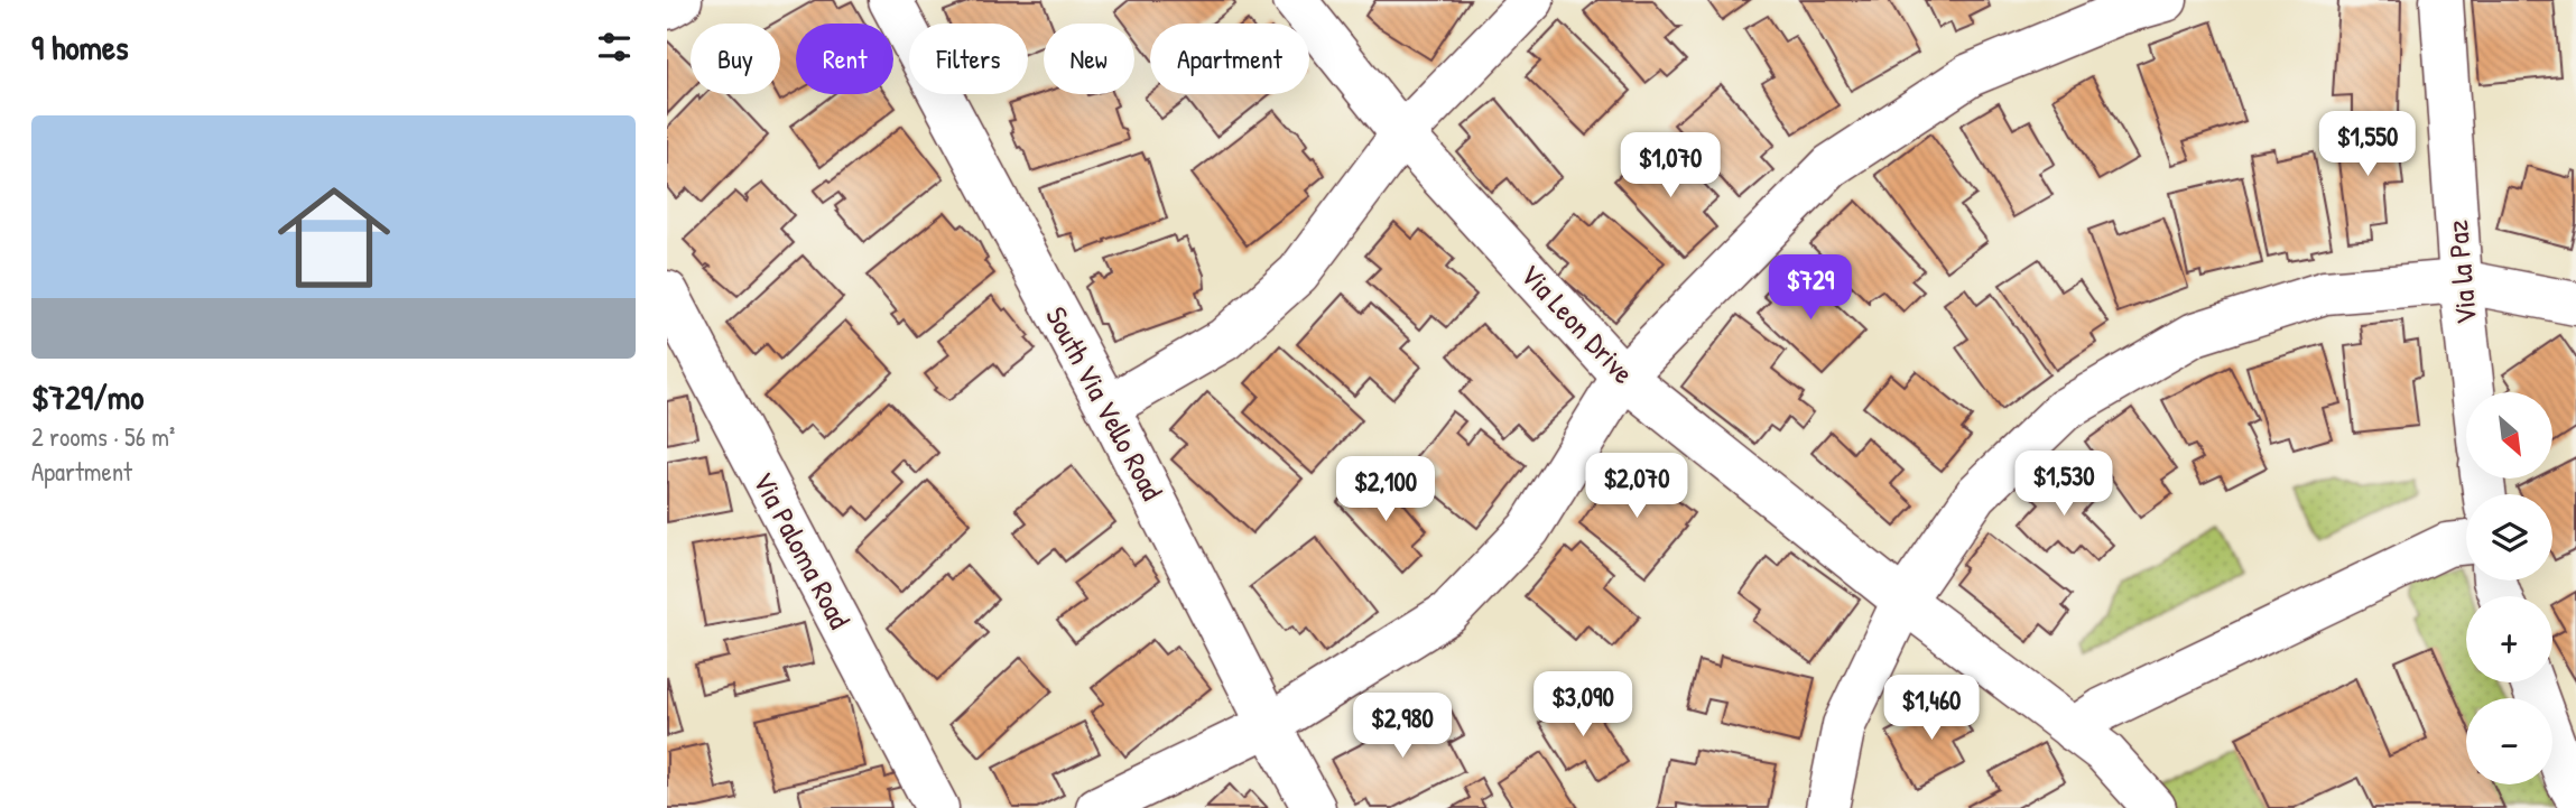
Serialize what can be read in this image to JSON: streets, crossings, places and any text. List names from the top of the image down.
{
  "streets": {
    "lane": [
      "Via la Paz",
      "Via Leon Drive",
      "South Via Vello Road",
      "Via Paloma Road"
    ]
  },
  "north": "bottom right",
  "page": {
    "heading": "9 homes",
    "chip": [
      "Buy",
      "Rent",
      "Filters",
      "New",
      "Apartment"
    ],
    "list": [
      {
        "name": "$729/mo",
        "note": "2 rooms · 56 m² · Apartment"
      }
    ],
    "price": [
      "$1,550",
      "$1,070",
      "$729",
      "$1,530",
      "$2,070",
      "$2,100",
      "$3,090",
      "$1,460",
      "$2,980"
    ],
    "map_buttons": ["+", "−"]
  }
}
